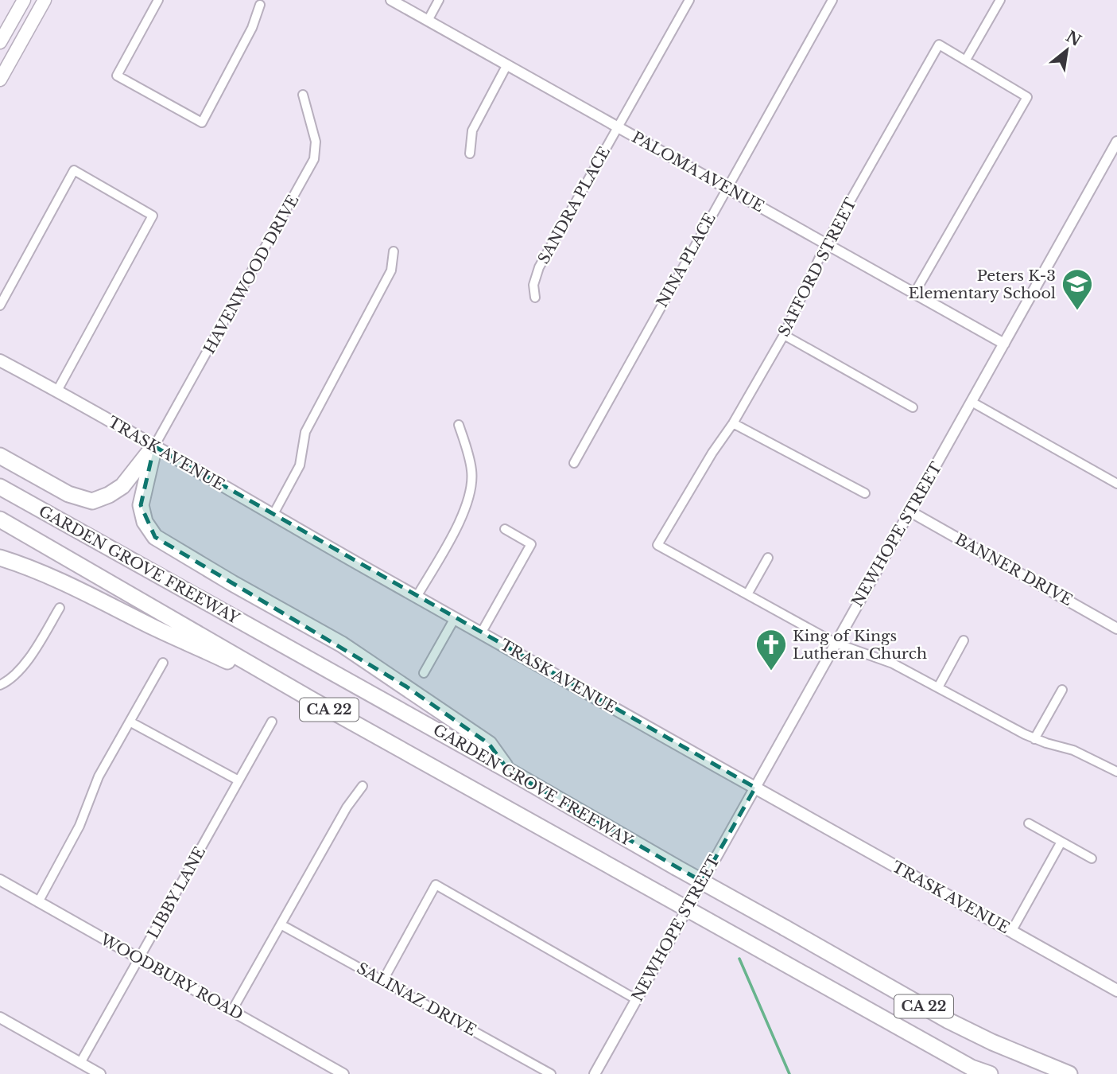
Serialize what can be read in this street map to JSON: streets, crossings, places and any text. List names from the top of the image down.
{
  "streets": {
    "highway": ["GARDEN GROVE FREEWAY", "CA 22"],
    "main road": ["TRASK AVENUE"],
    "street": [
      "PALOMA AVENUE",
      "SANDRA PLACE",
      "NINA PLACE",
      "SAFFORD STREET",
      "HAVENWOOD DRIVE",
      "NEWHOPE STREET",
      "BANNER DRIVE",
      "LIBBY LANE",
      "WOODBURY ROAD",
      "SALINAZ DRIVE"
    ]
  },
  "crossings": [
    ["PALOMA AVENUE", "SANDRA PLACE"],
    ["PALOMA AVENUE", "NINA PLACE"],
    ["PALOMA AVENUE", "SAFFORD STREET"],
    ["PALOMA AVENUE", "NEWHOPE STREET"],
    ["HAVENWOOD DRIVE", "TRASK AVENUE"],
    ["TRASK AVENUE", "NEWHOPE STREET"],
    ["NEWHOPE STREET", "BANNER DRIVE"],
    ["LIBBY LANE", "WOODBURY ROAD"]
  ],
  "places": {
    "school or university": ["Peters K-3 Elementary School"],
    "church": ["King of Kings Lutheran Church"]
  },
  "north": "top right"
}
